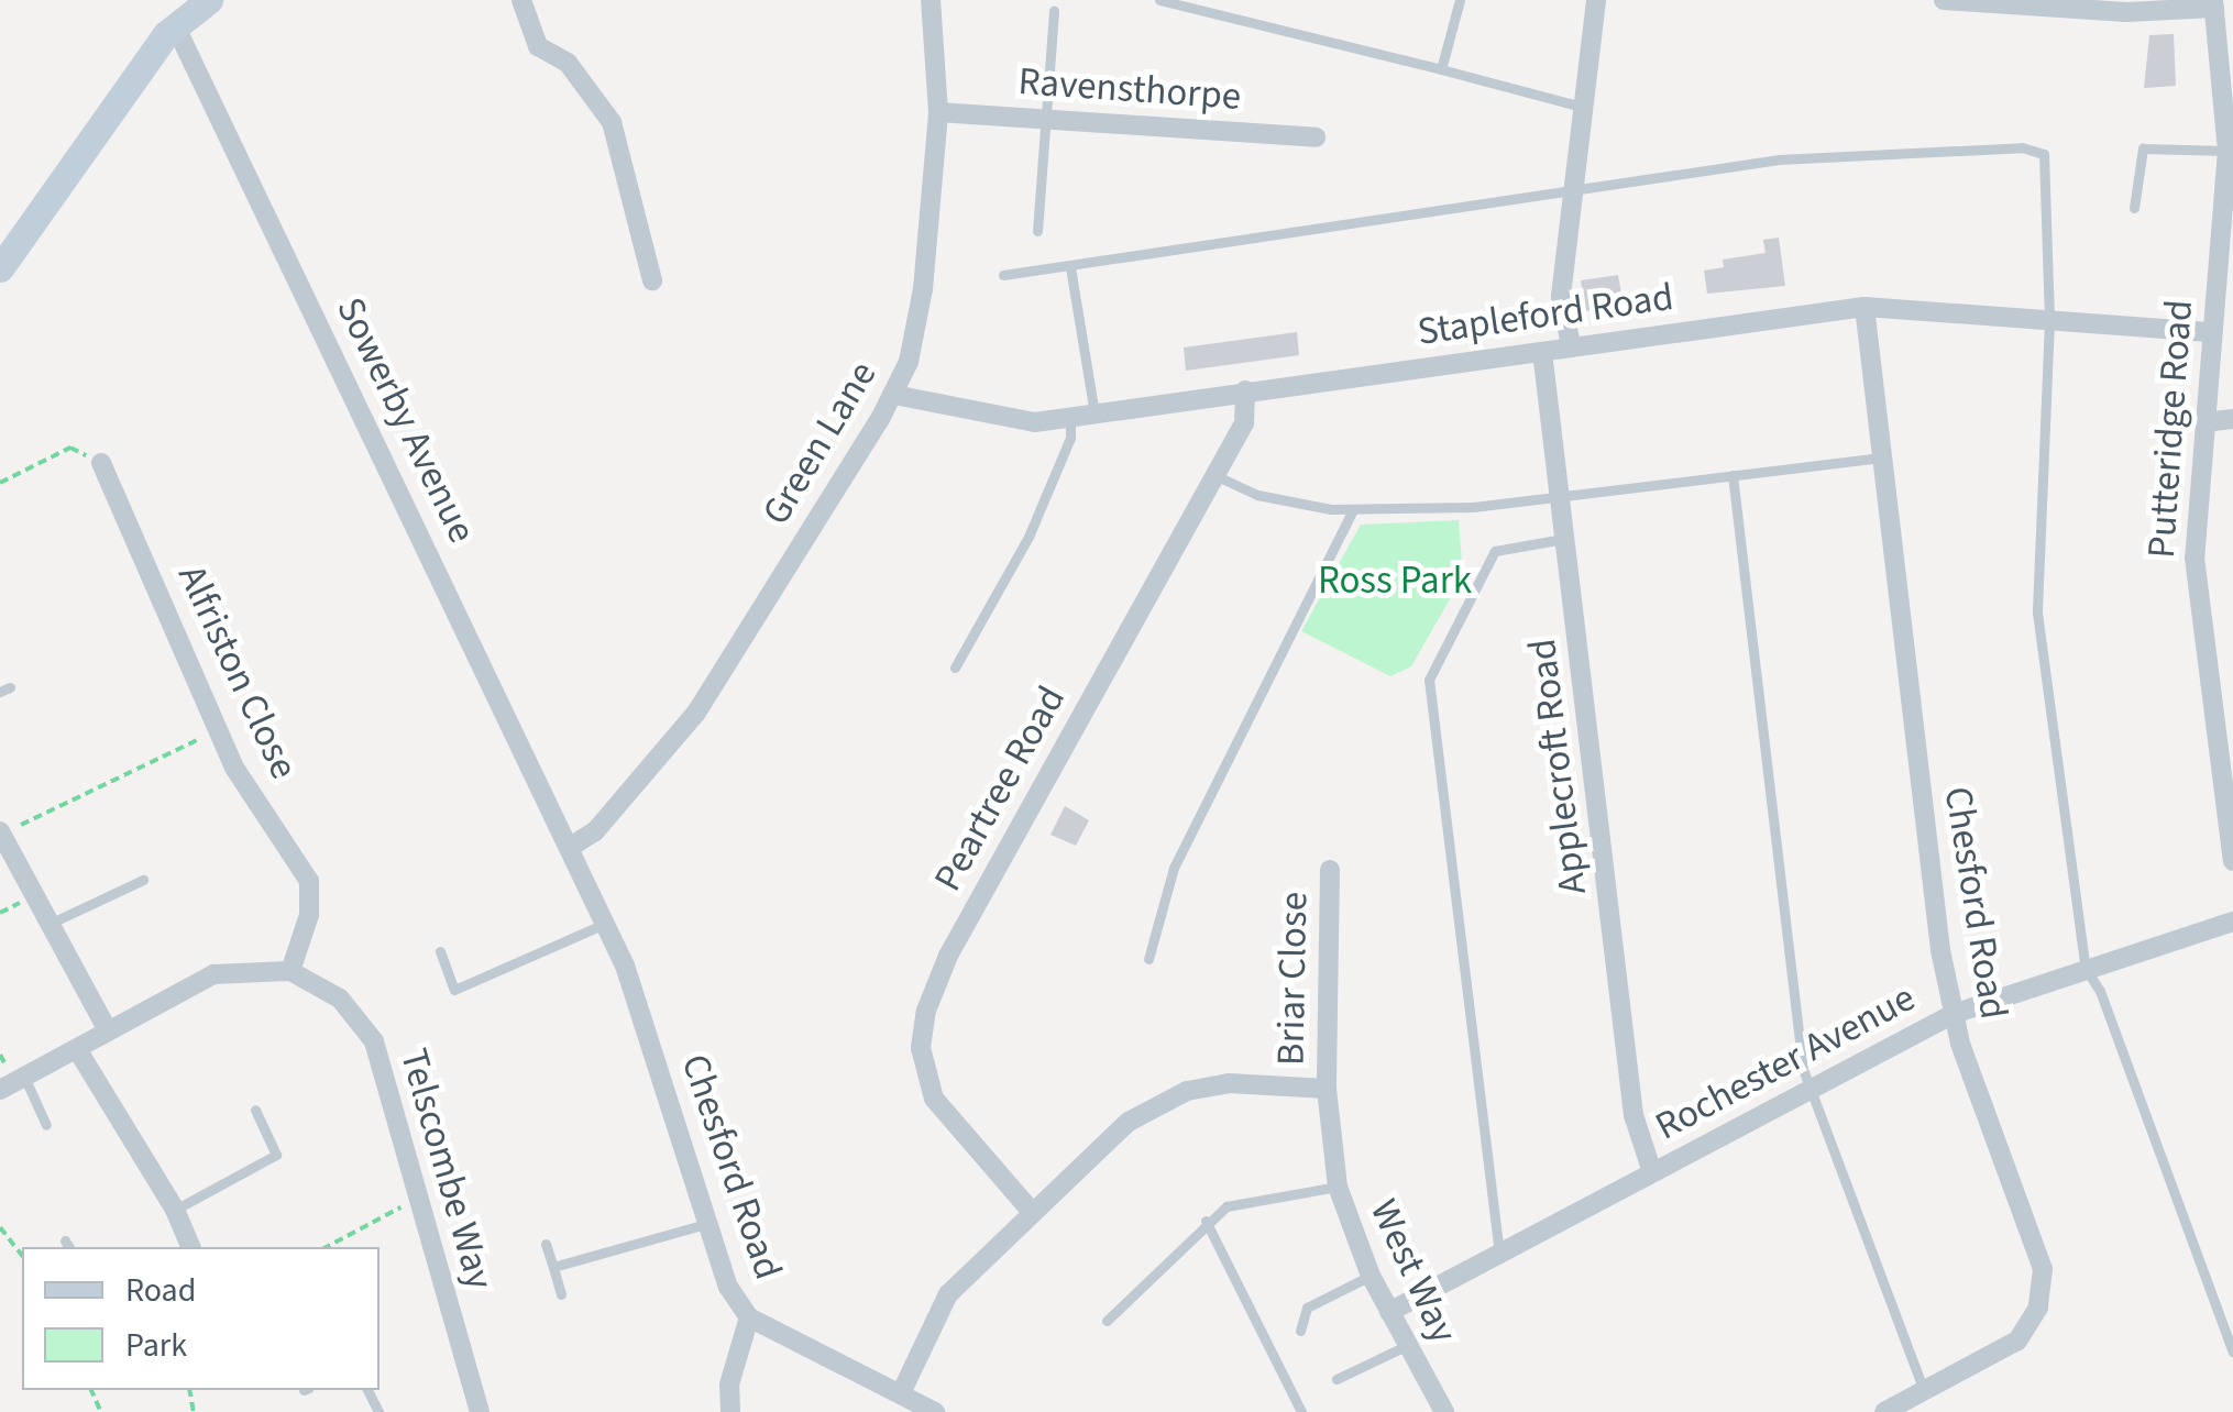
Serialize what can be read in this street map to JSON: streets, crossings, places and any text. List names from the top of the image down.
{
  "streets": {
    "street": [
      "Ravensthorpe",
      "Stapleford Road",
      "Sowerby Avenue",
      "Putteridge Road",
      "Green Lane",
      "Alfriston Close",
      "Applecroft Road",
      "Peartree Road",
      "Chesford Road",
      "Briar Close",
      "Rochester Avenue",
      "Telscombe Way",
      "West Way"
    ]
  },
  "crossings": [
    ["Ravensthorpe", "Green Lane"],
    ["Stapleford Road", "Putteridge Road"],
    ["Stapleford Road", "Green Lane"],
    ["Stapleford Road", "Applecroft Road"],
    ["Stapleford Road", "Peartree Road"],
    ["Stapleford Road", "Chesford Road"],
    ["Sowerby Avenue", "Green Lane"],
    ["Sowerby Avenue", "Chesford Road"],
    ["Green Lane", "Chesford Road"],
    ["Alfriston Close", "Telscombe Way"],
    ["Applecroft Road", "Rochester Avenue"],
    ["Chesford Road", "Rochester Avenue"],
    ["Briar Close", "West Way"],
    ["Rochester Avenue", "West Way"]
  ],
  "parks": ["Ross Park"],
  "legend": ["Road", "Park"]
}
